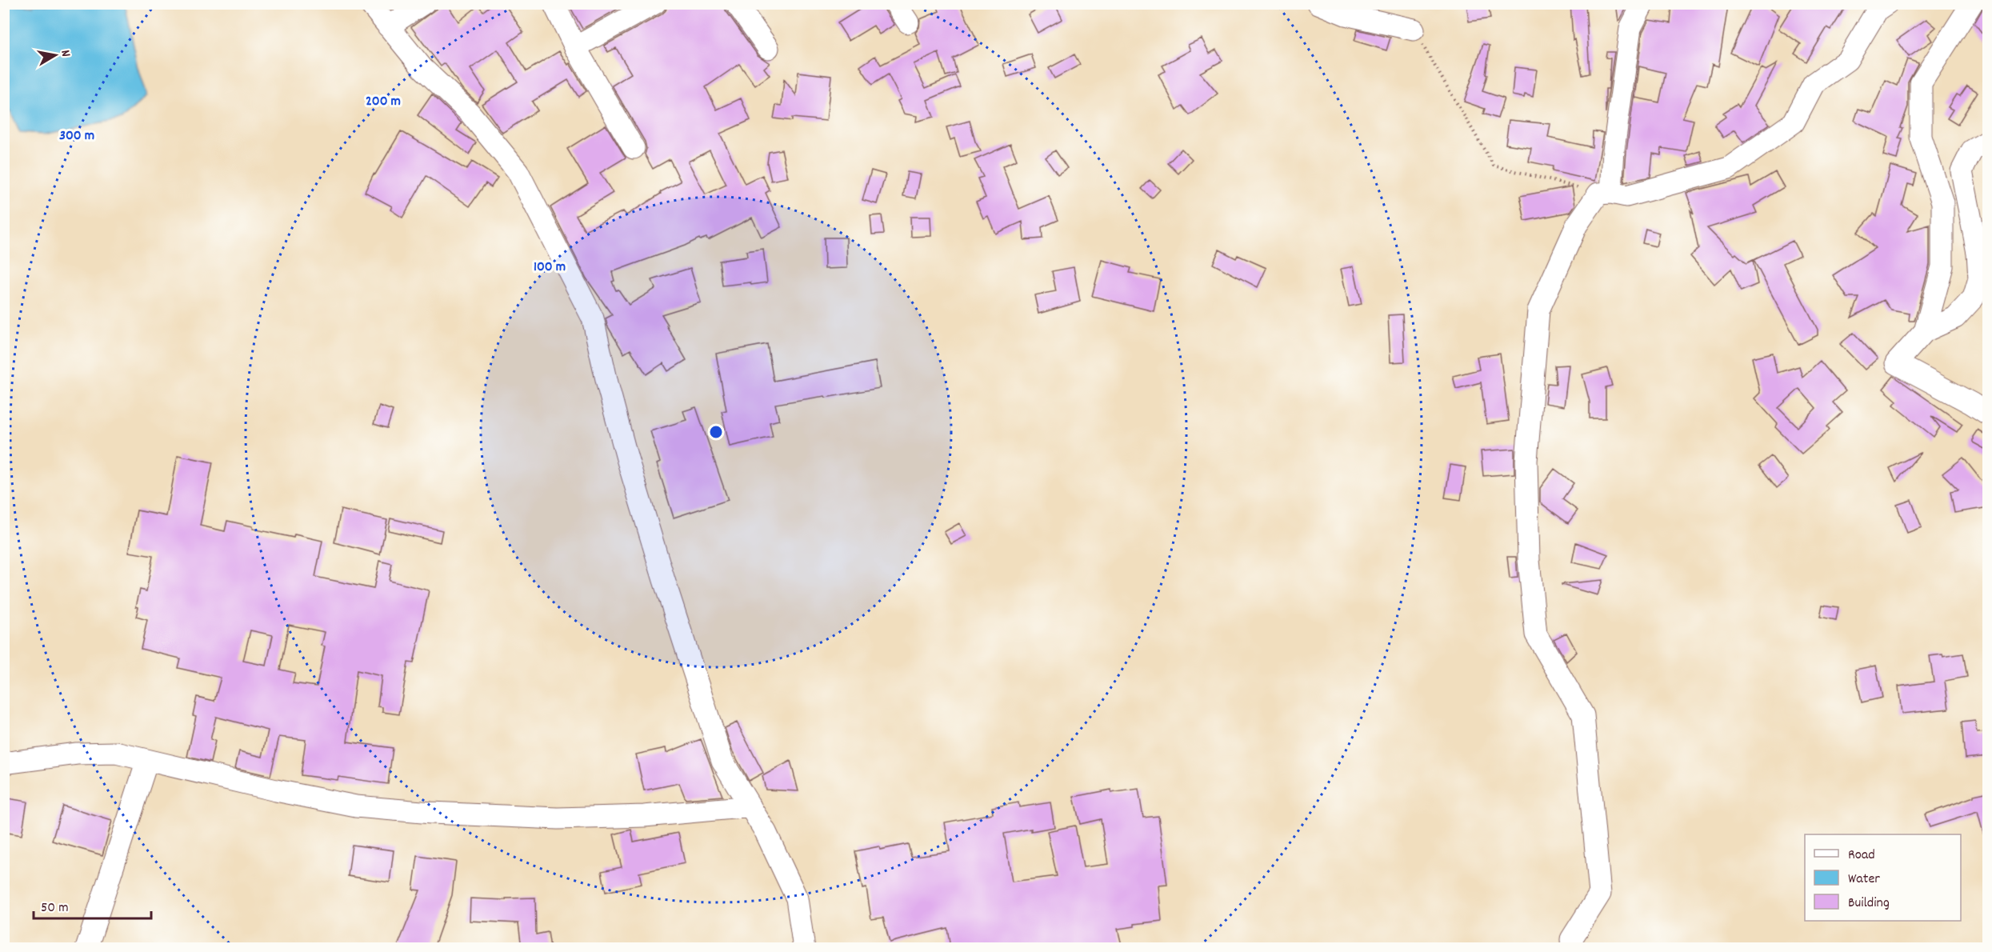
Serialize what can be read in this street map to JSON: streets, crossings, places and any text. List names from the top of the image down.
{
  "legend": ["Road", "Water", "Building"],
  "scale_bar": "50 m",
  "north": "right",
  "rings": ["200 m", "300 m", "100 m"]
}
